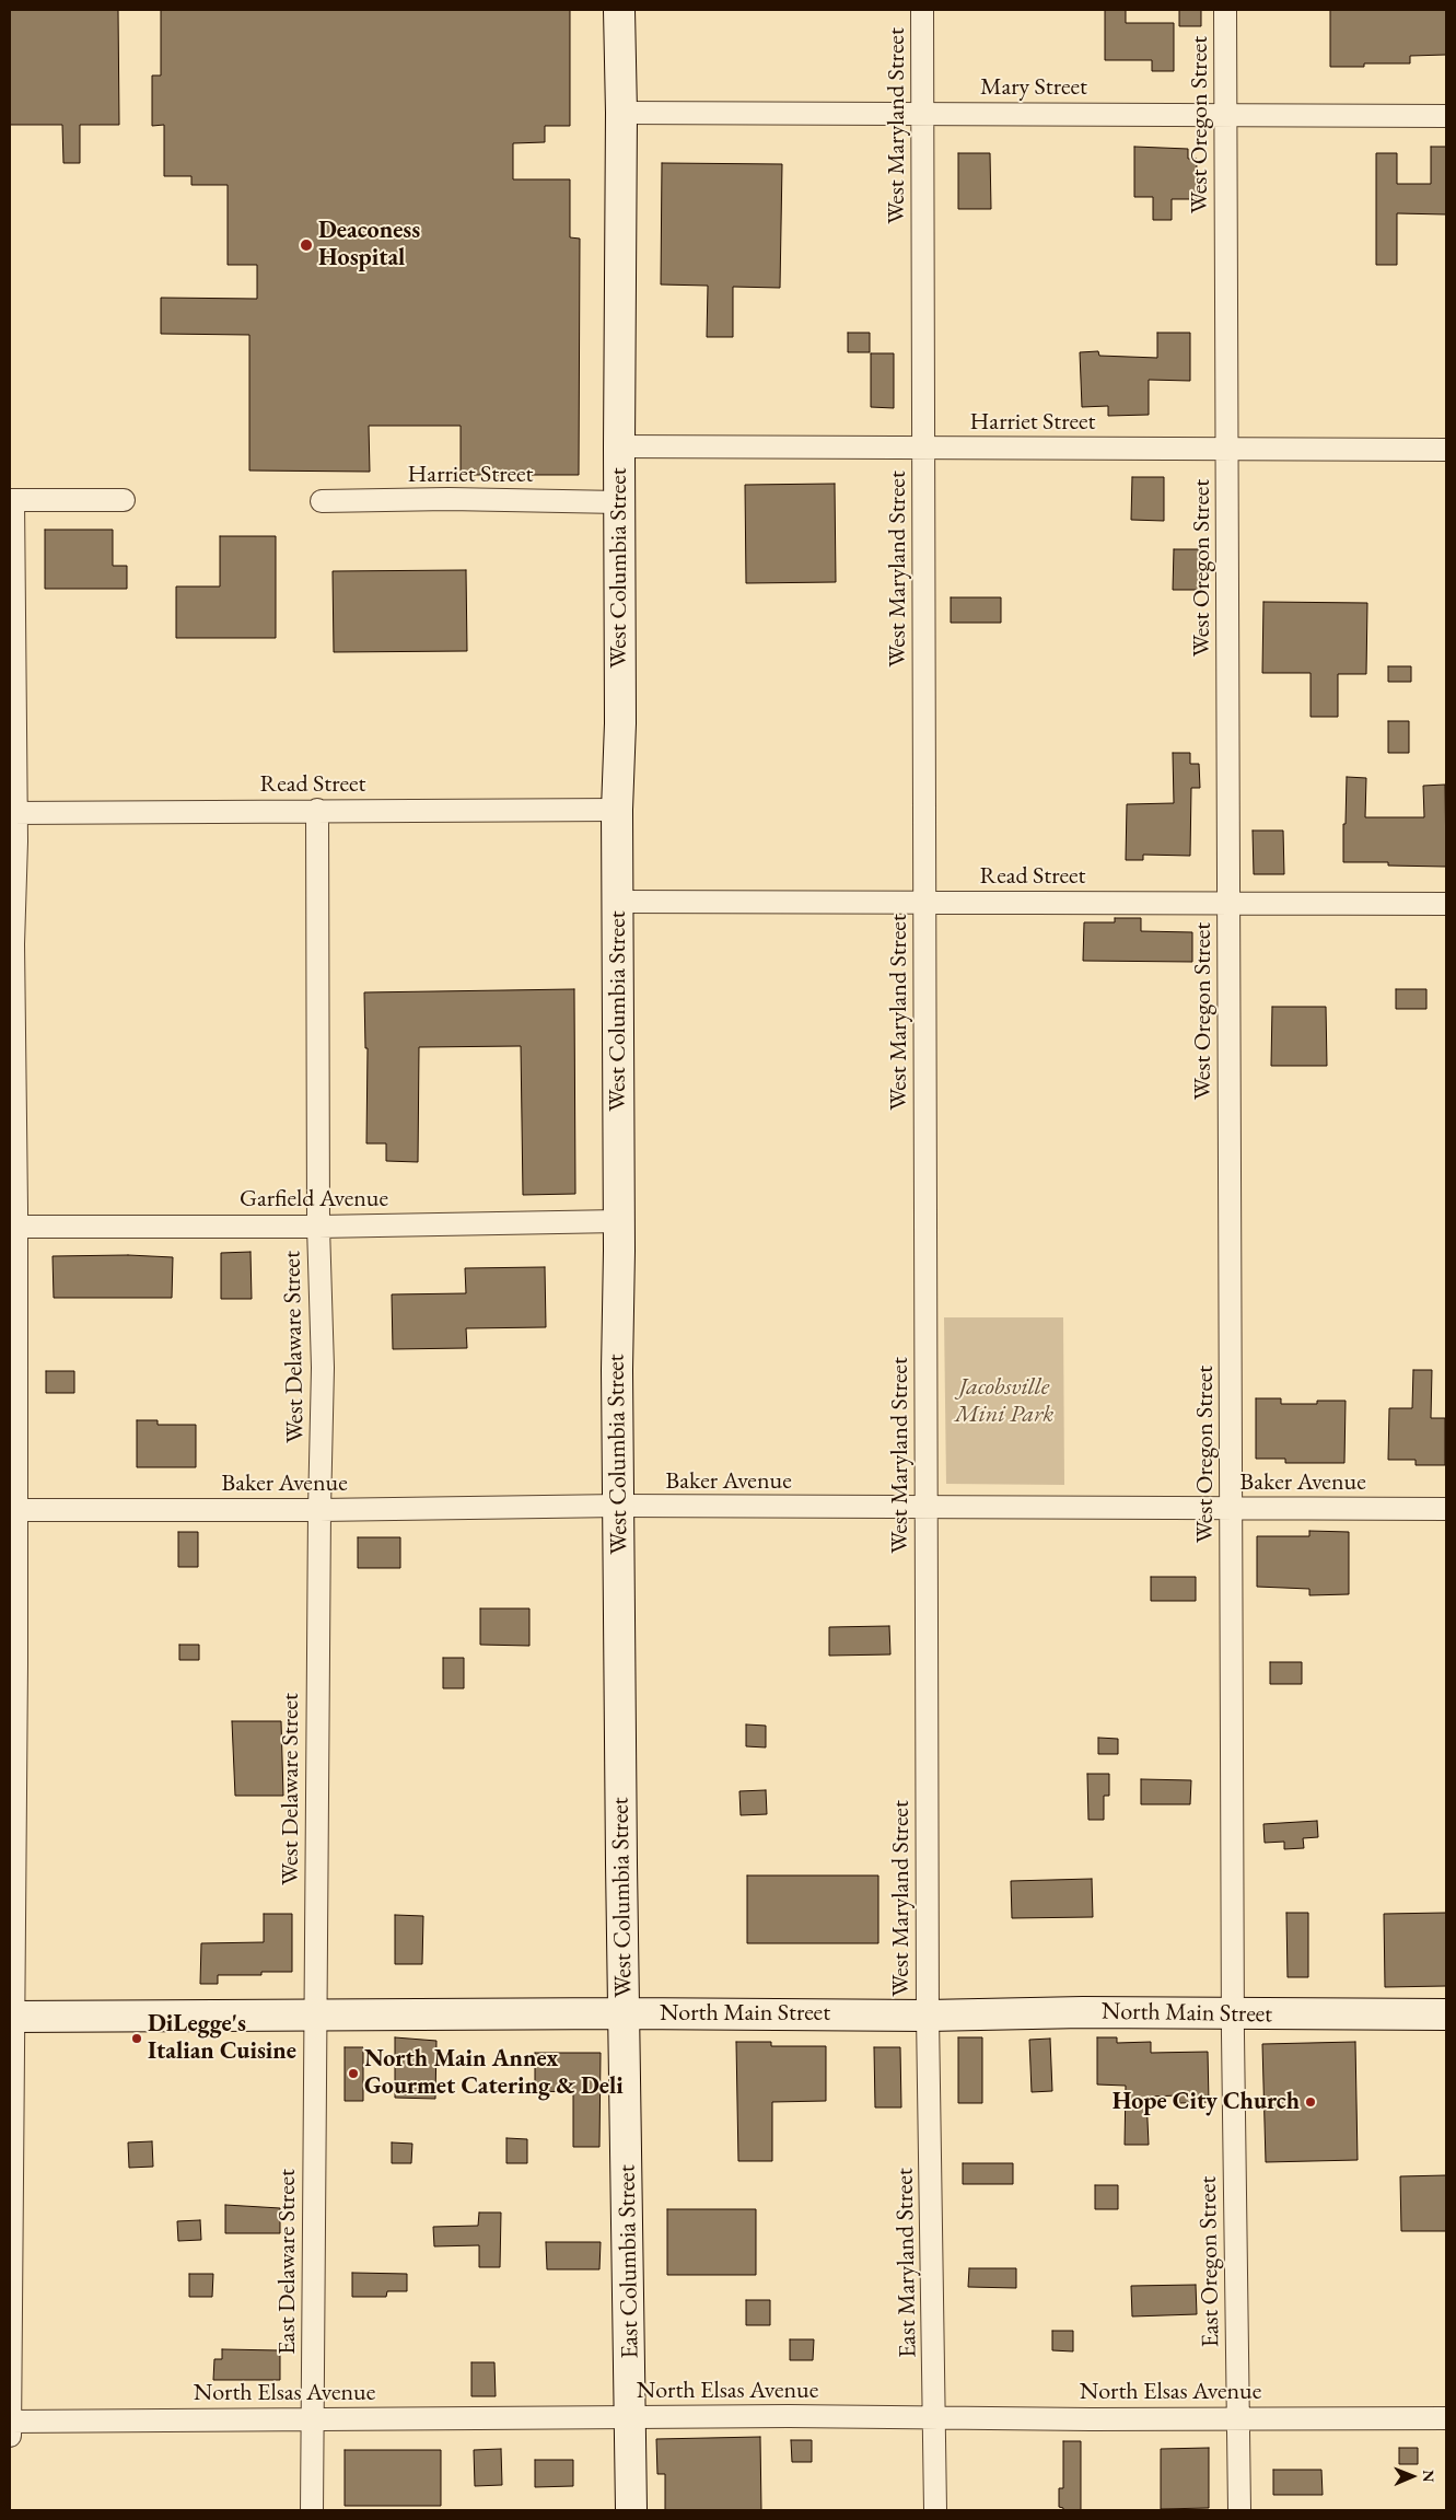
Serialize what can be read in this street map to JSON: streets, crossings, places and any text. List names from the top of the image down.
{
  "streets": {
    "main road": ["West Columbia Street", "North Main Street", "East Columbia Street"],
    "street": [
      "Mary Street",
      "West Oregon Street",
      "West Maryland Street",
      "Harriet Street",
      "Read Street",
      "Garfield Avenue",
      "West Delaware Street",
      "Baker Avenue",
      "East Delaware Street",
      "East Oregon Street",
      "East Maryland Street",
      "North Elsas Avenue"
    ]
  },
  "crossings": [
    ["Mary Street", "West Oregon Street"],
    ["Mary Street", "West Maryland Street"],
    ["Mary Street", "West Columbia Street"],
    ["West Oregon Street", "Harriet Street"],
    ["West Oregon Street", "Read Street"],
    ["West Oregon Street", "Baker Avenue"],
    ["West Oregon Street", "North Main Street"],
    ["West Oregon Street", "East Oregon Street"],
    ["West Maryland Street", "Harriet Street"],
    ["West Maryland Street", "Read Street"],
    ["West Maryland Street", "Baker Avenue"],
    ["West Maryland Street", "North Main Street"],
    ["West Maryland Street", "East Maryland Street"],
    ["Harriet Street", "West Columbia Street"],
    ["West Columbia Street", "Read Street"],
    ["West Columbia Street", "Garfield Avenue"],
    ["West Columbia Street", "Baker Avenue"],
    ["West Columbia Street", "North Main Street"],
    ["West Columbia Street", "East Columbia Street"],
    ["Read Street", "West Delaware Street"],
    ["Garfield Avenue", "West Delaware Street"],
    ["West Delaware Street", "Baker Avenue"],
    ["West Delaware Street", "North Main Street"],
    ["West Delaware Street", "East Delaware Street"],
    ["North Main Street", "East Delaware Street"],
    ["North Main Street", "East Columbia Street"],
    ["North Main Street", "East Oregon Street"],
    ["North Main Street", "East Maryland Street"],
    ["East Delaware Street", "North Elsas Avenue"],
    ["East Columbia Street", "North Elsas Avenue"],
    ["East Oregon Street", "North Elsas Avenue"],
    ["East Maryland Street", "North Elsas Avenue"]
  ],
  "parks": ["Jacobsville Mini Park"],
  "places": [
    "Deaconess Hospital",
    "DiLegge's Italian Cuisine",
    "North Main Annex Gourmet Catering & Deli",
    "Hope City Church"
  ],
  "north": "right"
}
